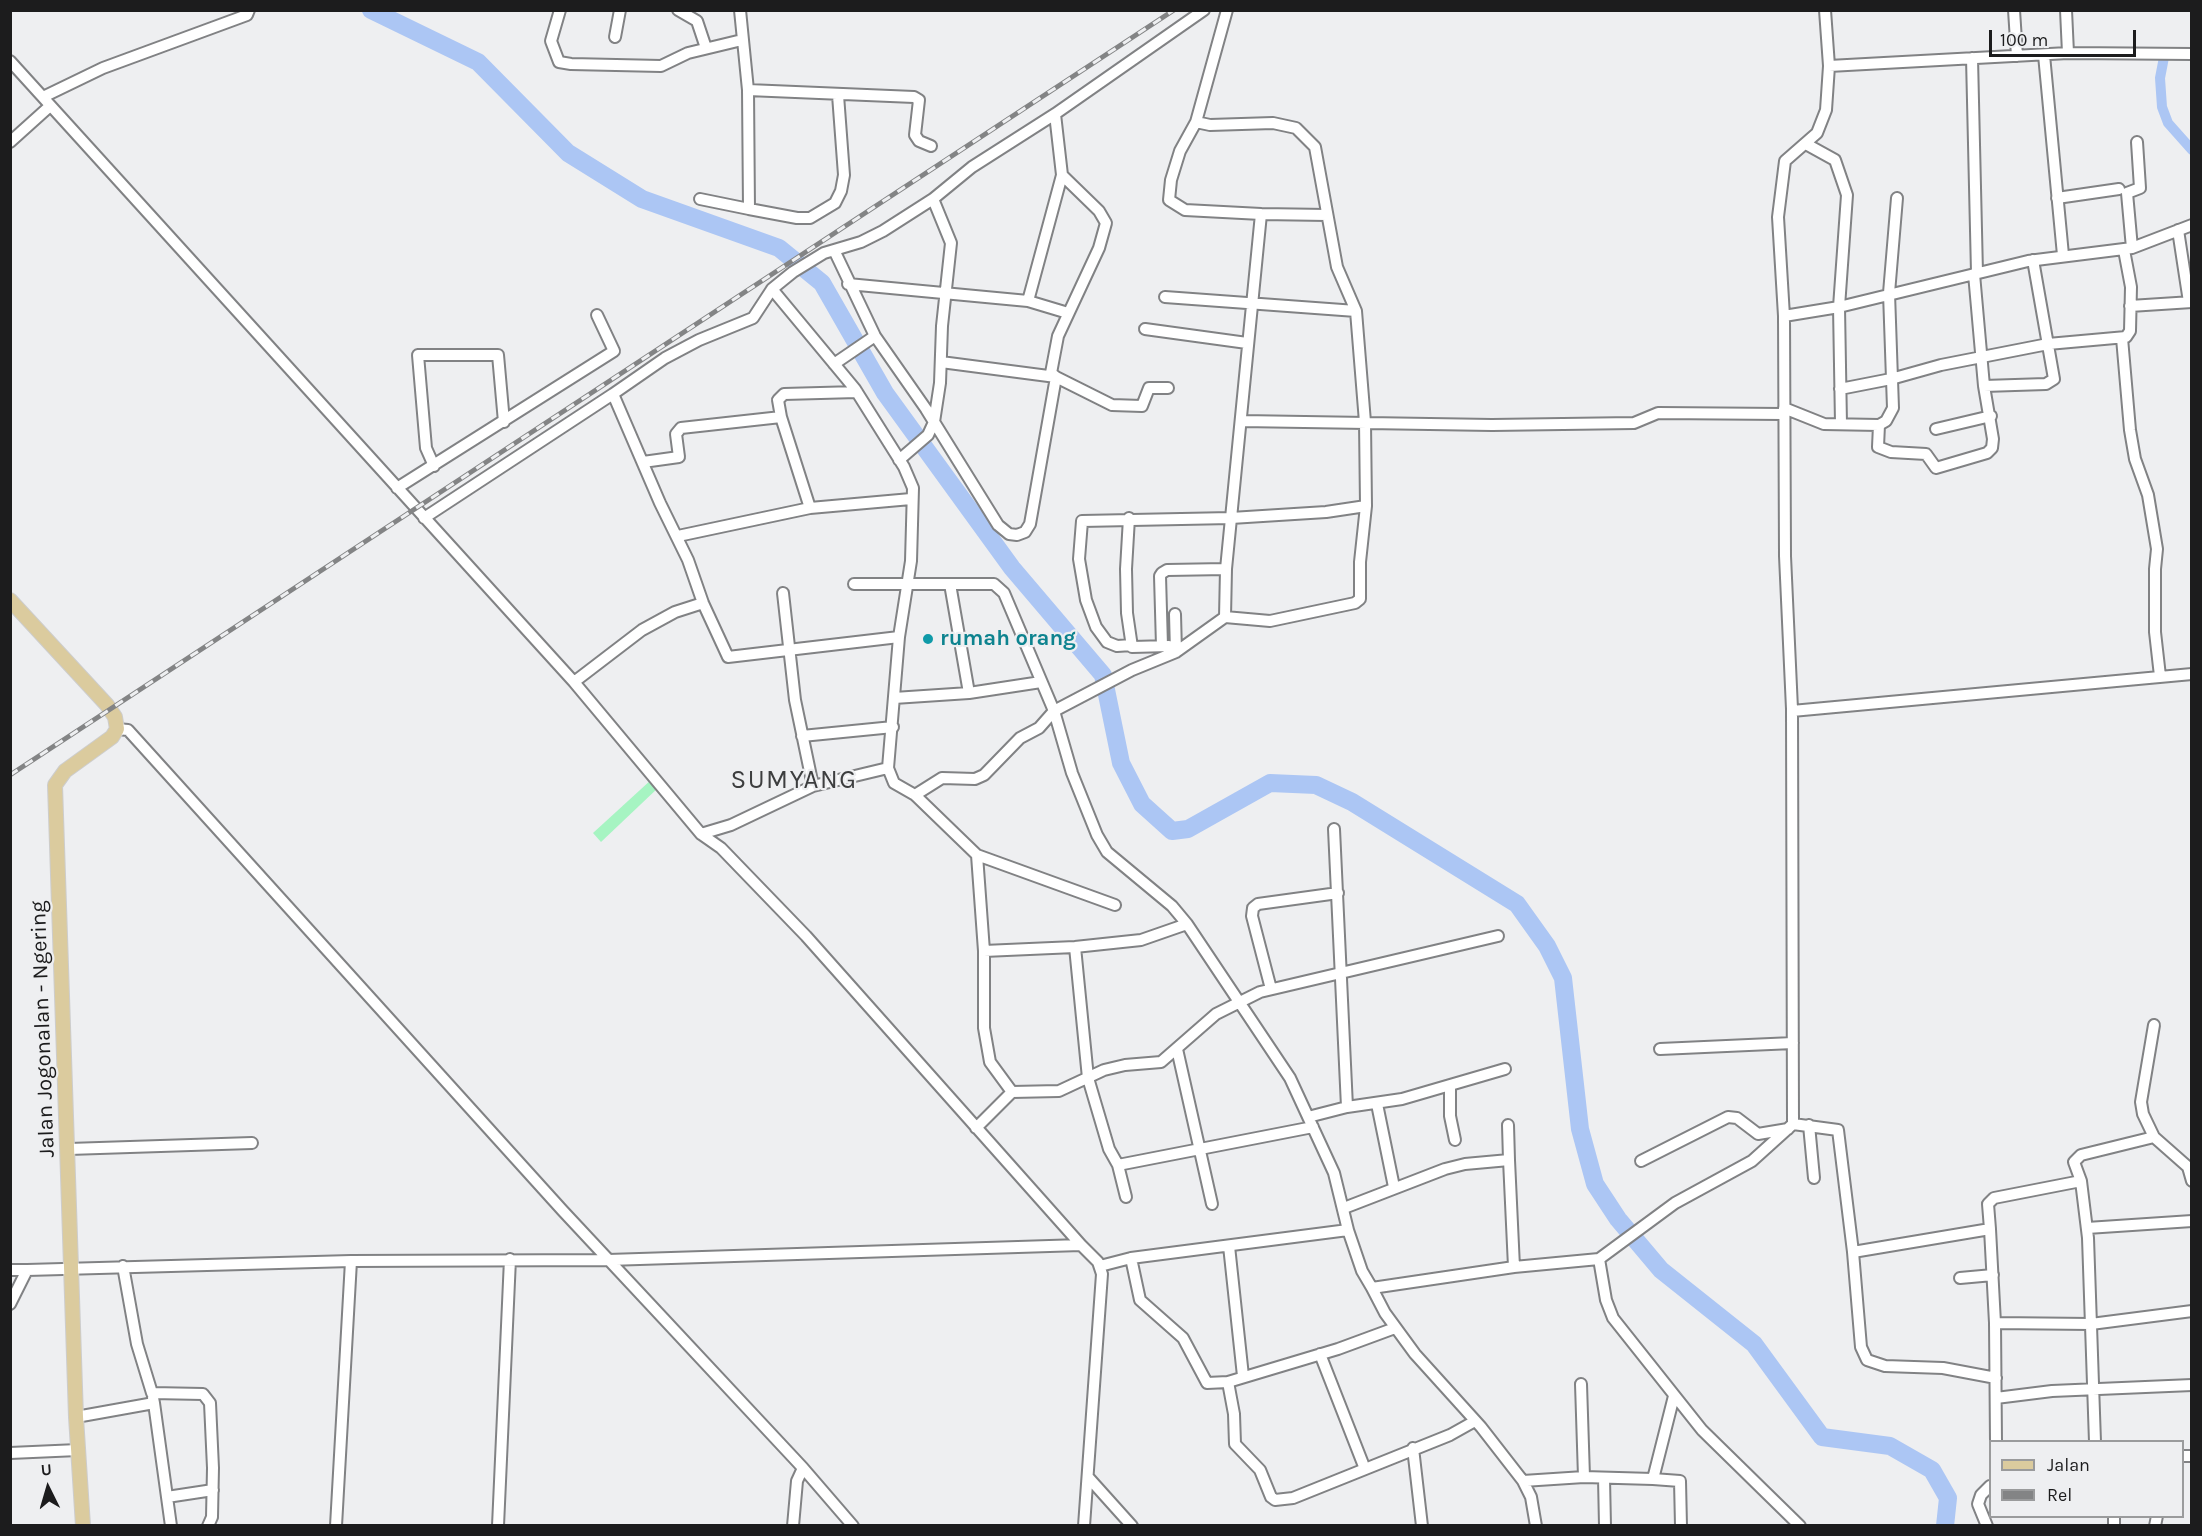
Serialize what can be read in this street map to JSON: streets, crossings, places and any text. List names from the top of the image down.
{
  "streets": {
    "main road": ["Jalan Jogonalan - Ngering"]
  },
  "districts": ["SUMYANG"],
  "places": ["rumah orang"],
  "legend": ["Jalan", "Rel"],
  "scale_bar": "100 m",
  "north": "top"
}
